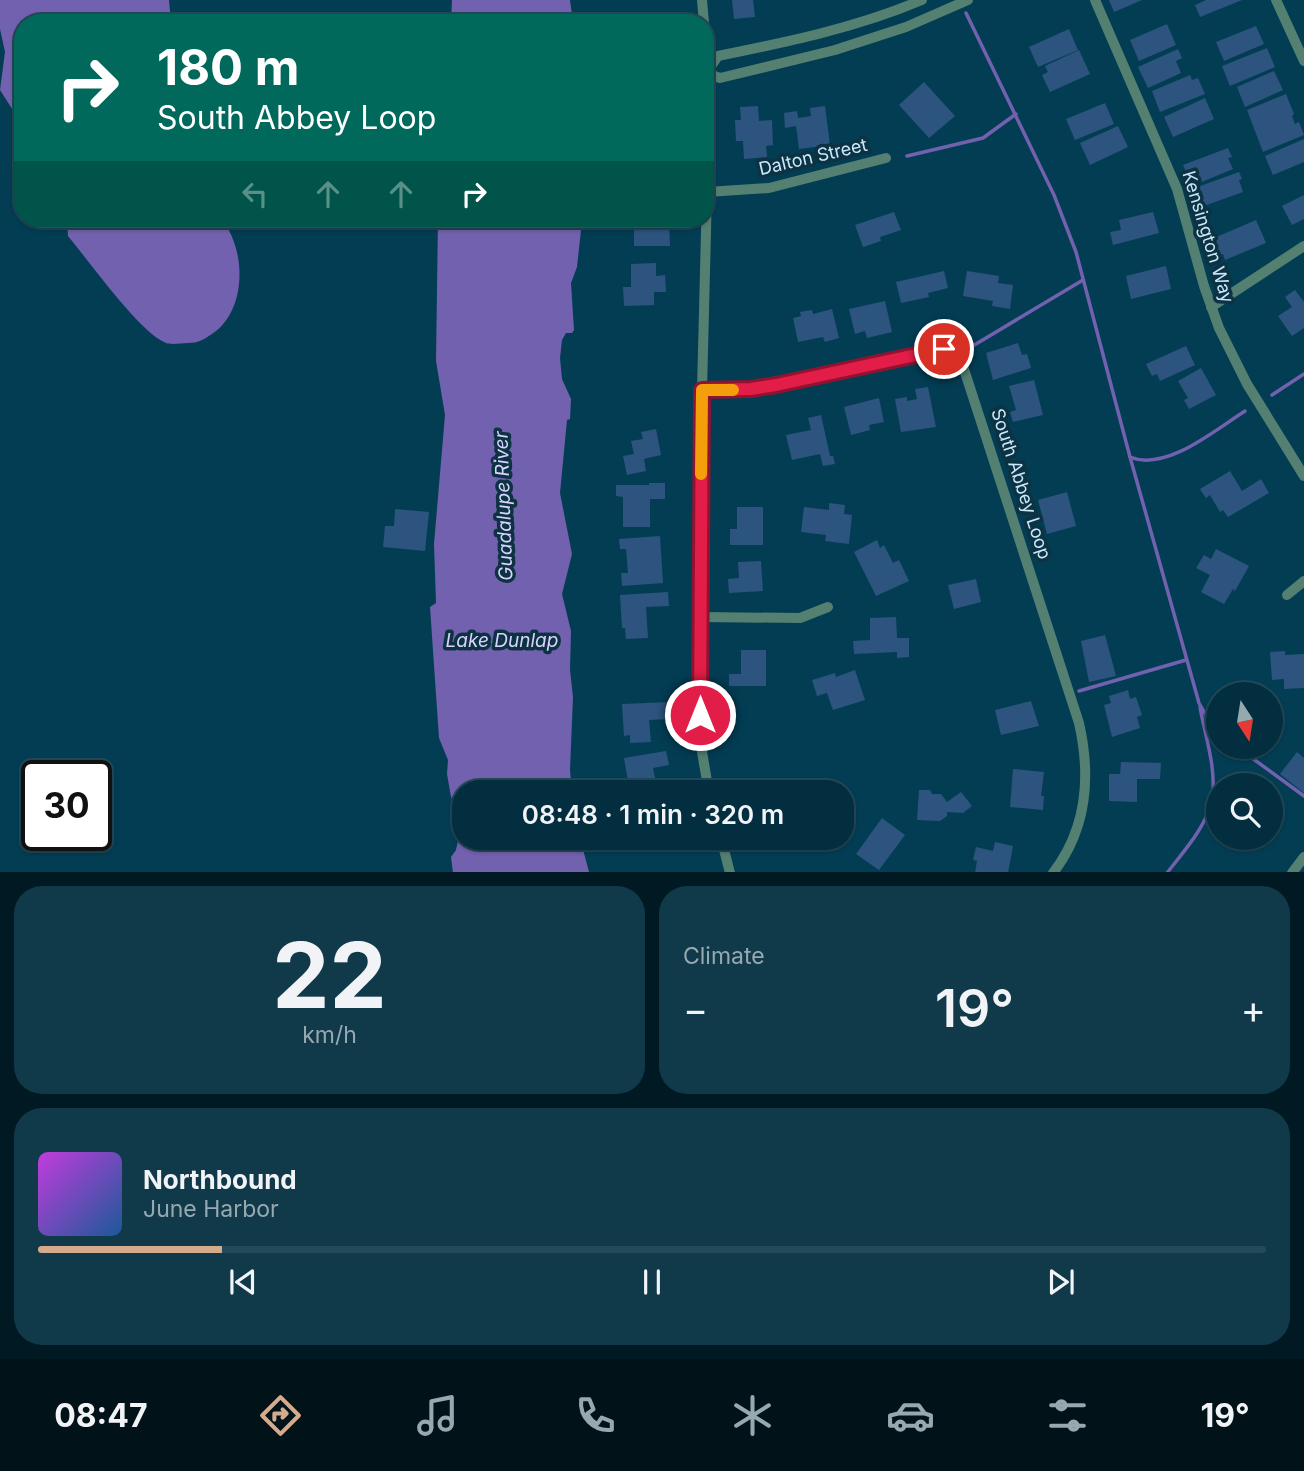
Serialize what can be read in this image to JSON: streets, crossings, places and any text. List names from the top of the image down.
{
  "streets": {
    "street": ["Dalton Street", "Kensington Way", "South Abbey Loop"]
  },
  "water": ["Guadalupe River", "Lake Dunlap"],
  "north": "bottom",
  "page": {
    "turn": ["180 m", "South Abbey Loop"],
    "limit": "30",
    "trip": "08:48 · 1 min · 320 m",
    "tile": [
      ["22", "km/h"],
      "Climate"
    ],
    "heat": ["−", "19°", "+"],
    "song": ["Northbound", "June Harbor"],
    "tabs": ["08:47", "19°"]
  }
}
